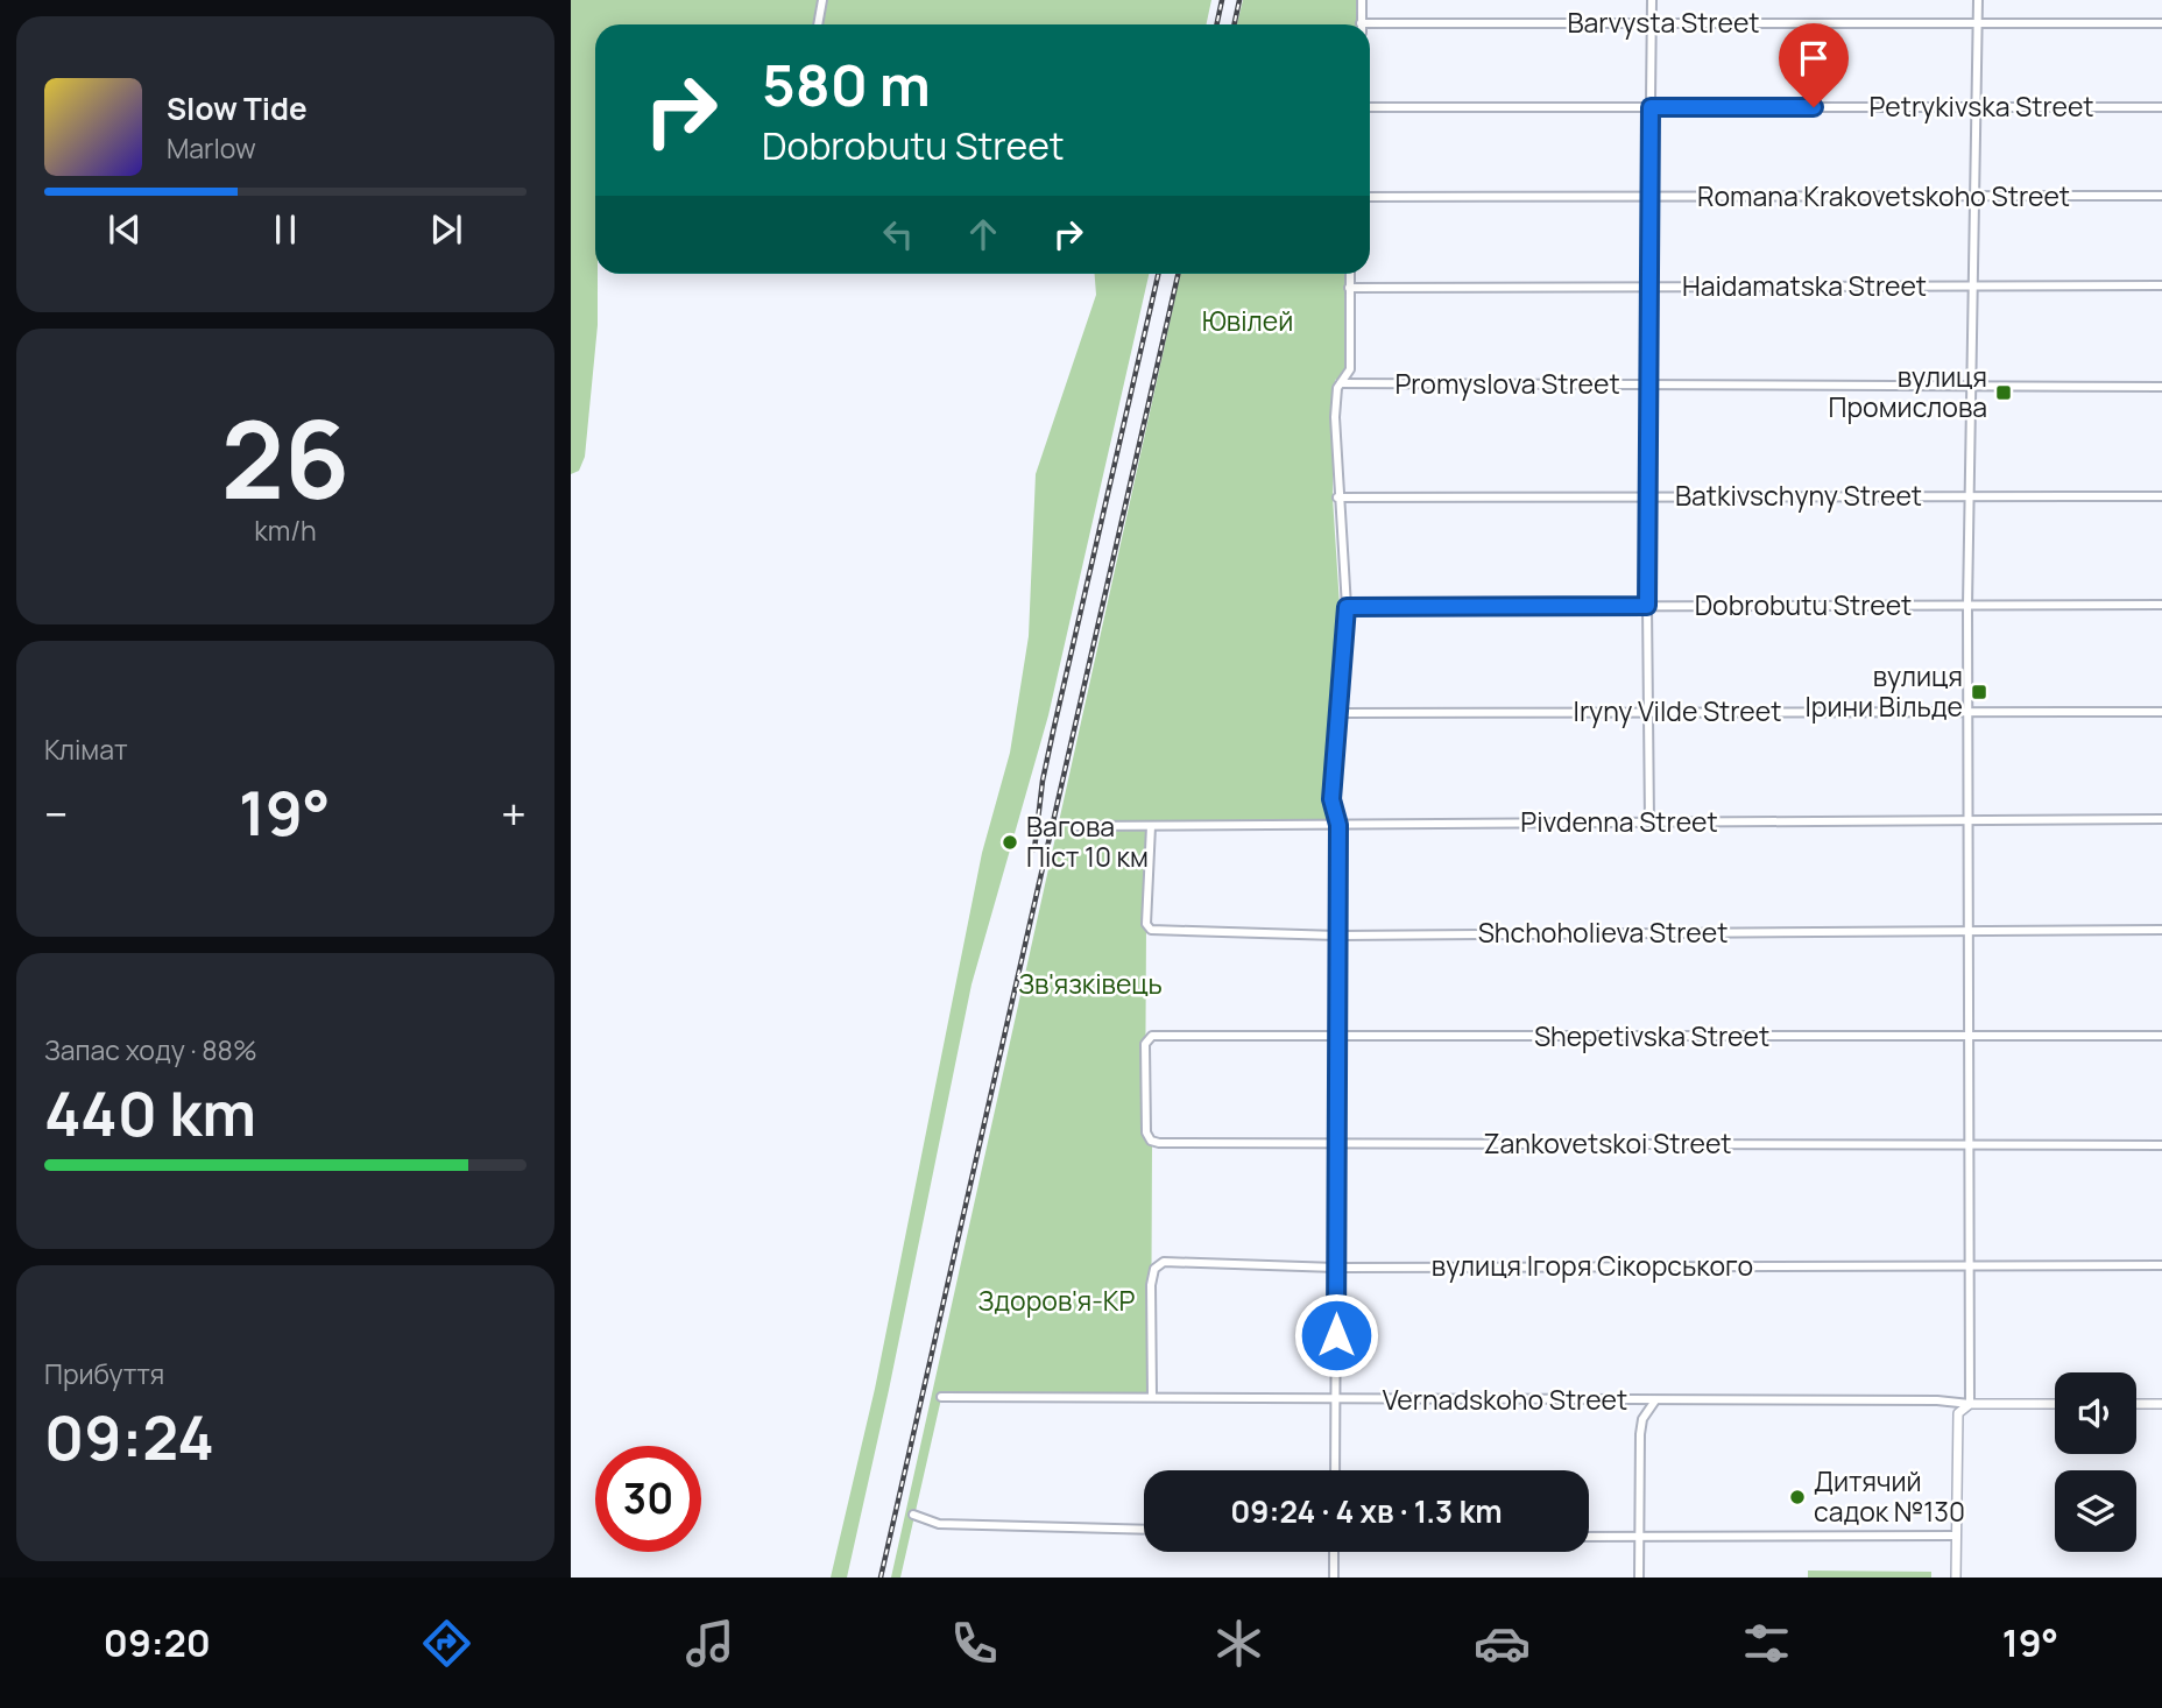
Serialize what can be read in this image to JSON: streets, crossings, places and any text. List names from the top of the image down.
{
  "streets": {
    "street": [
      "Barvysta Street",
      "Petrykivska Street",
      "Romana Krakovetskoho Street",
      "Haidamatska Street",
      "Promyslova Street",
      "Batkivschyny Street",
      "Dobrobutu Street",
      "Iryny Vilde Street",
      "Pivdenna Street",
      "Shchoholieva Street",
      "Shepetivska Street",
      "Zankovetskoi Street",
      "вулиця Ігоря Сікорського",
      "Vernadskoho Street"
    ]
  },
  "crossings": [
    ["Pivdenna Street", "Shchoholieva Street"],
    ["Shepetivska Street", "Zankovetskoi Street"],
    ["вулиця Ігоря Сікорського", "Vernadskoho Street"]
  ],
  "parks": ["Ювілей", "Зв'язківець", "Здоров'я-КР"],
  "places": {
    "transit": ["вулиця Промислова", "вулиця Ірини Вільде"],
    "other": ["Вагова Піст 10 км", "Дитячий садок №130"]
  },
  "page": {
    "turn": ["580 m", "Dobrobutu Street"],
    "song": ["Slow Tide", "Marlow"],
    "tile": [
      ["26", "km/h"],
      "Клімат",
      ["Запас ходу · 88%", "440 km"],
      ["Прибуття", "09:24"]
    ],
    "heat": ["−", "19°", "+"],
    "limit": "30",
    "trip": "09:24 · 4 хв · 1.3 km",
    "tabs": ["09:20", "19°"]
  }
}
